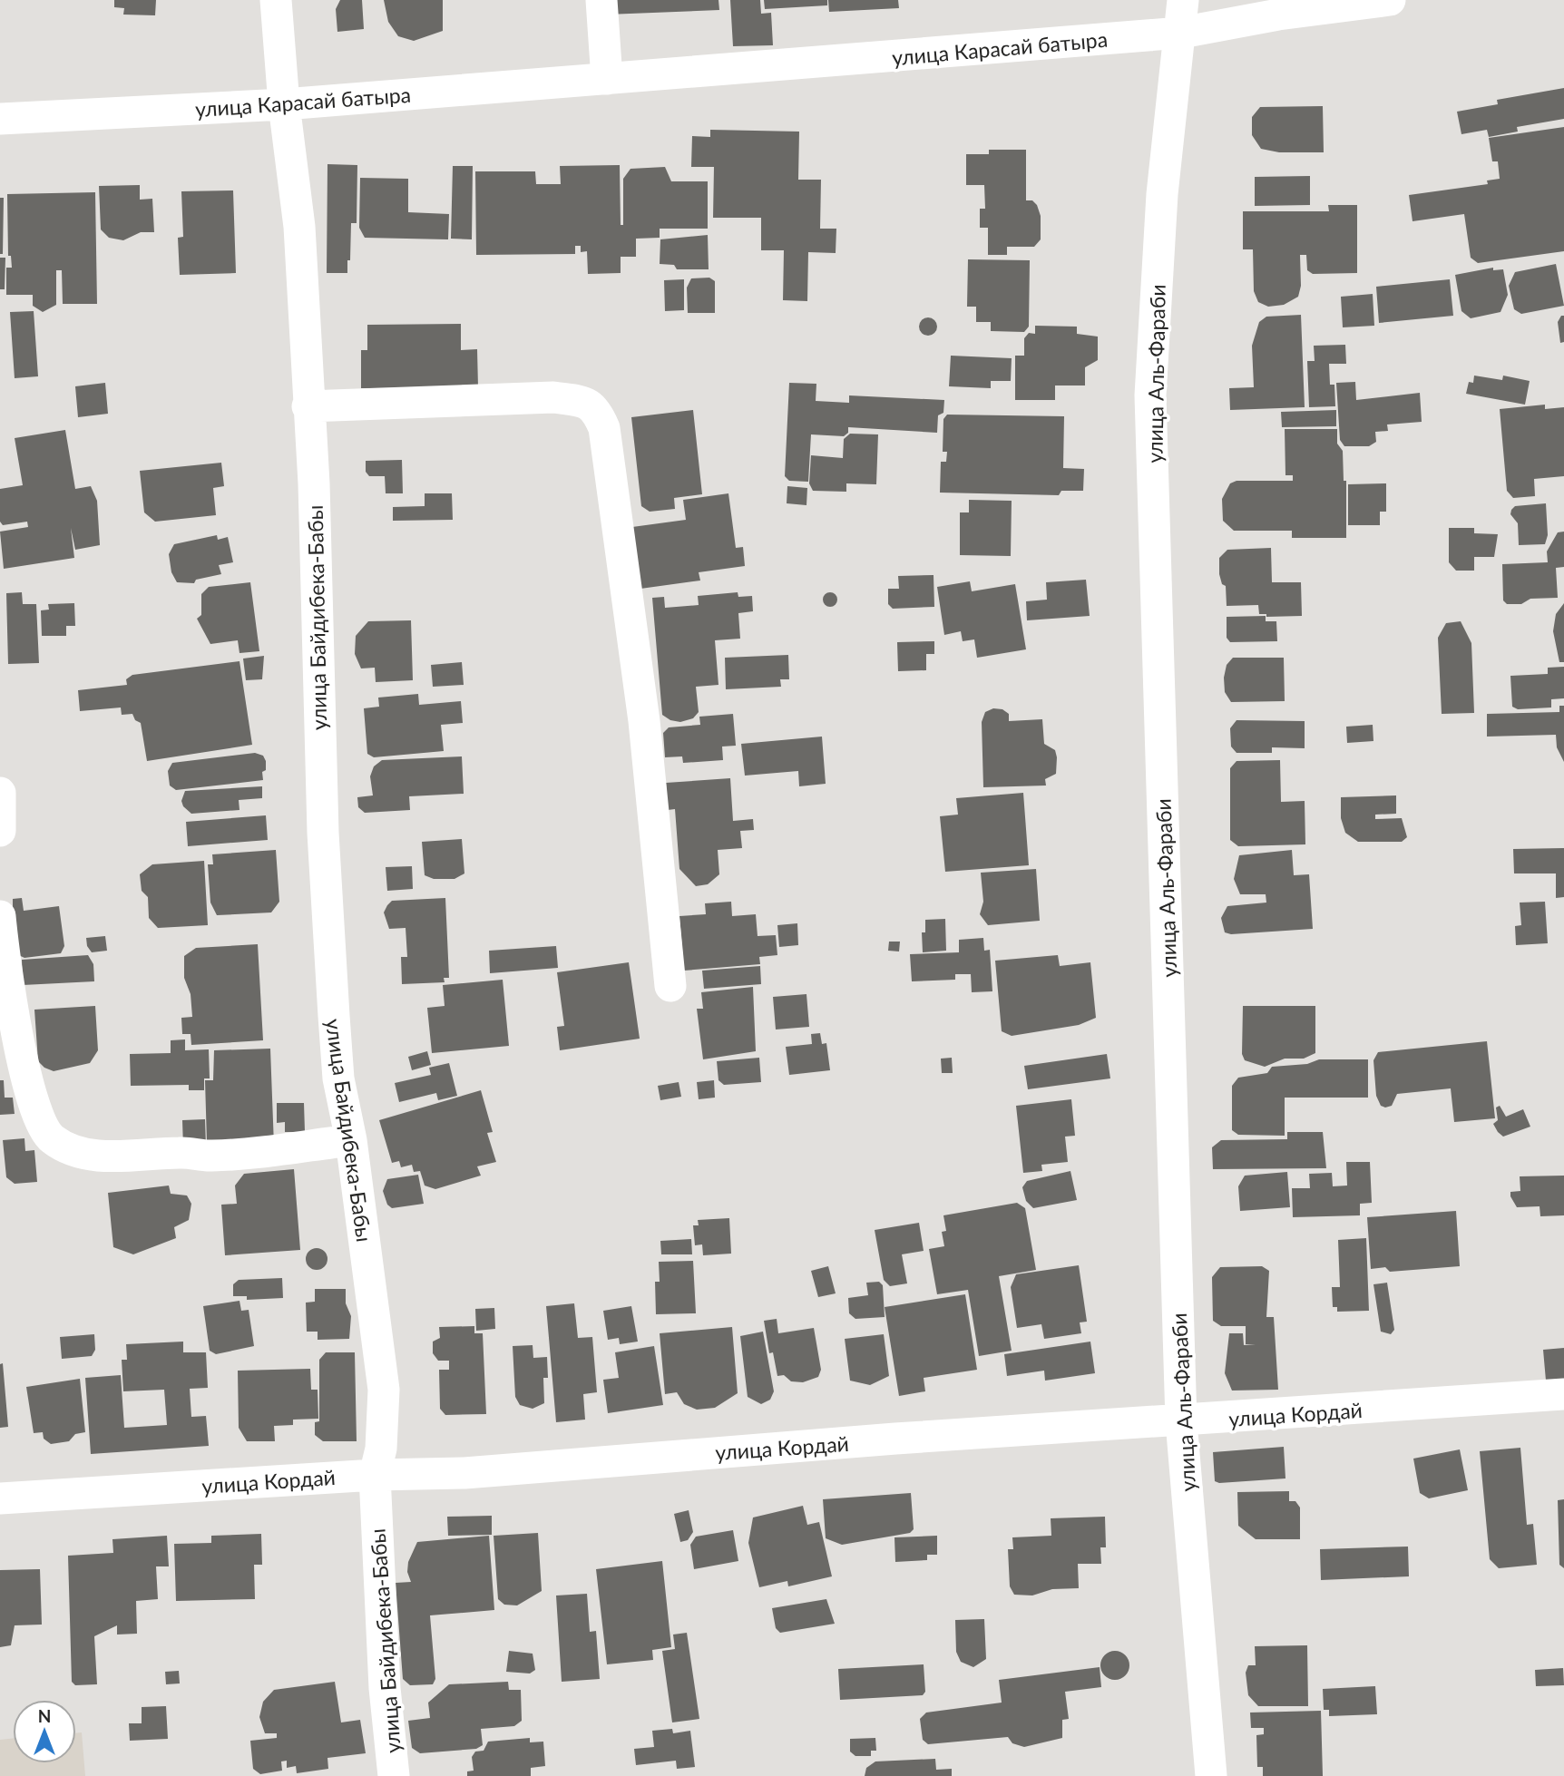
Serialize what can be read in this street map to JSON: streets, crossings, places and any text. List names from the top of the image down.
{
  "streets": {
    "street": [
      "улица Карасай батыра",
      "улица Аль-Фараби",
      "улица Байдибека-Бабы",
      "улица Кордай"
    ]
  },
  "crossings": [
    ["улица Карасай батыра", "улица Аль-Фараби"],
    ["улица Карасай батыра", "улица Байдибека-Бабы"],
    ["улица Аль-Фараби", "улица Кордай"],
    ["улица Байдибека-Бабы", "улица Кордай"]
  ],
  "north": "top"
}
